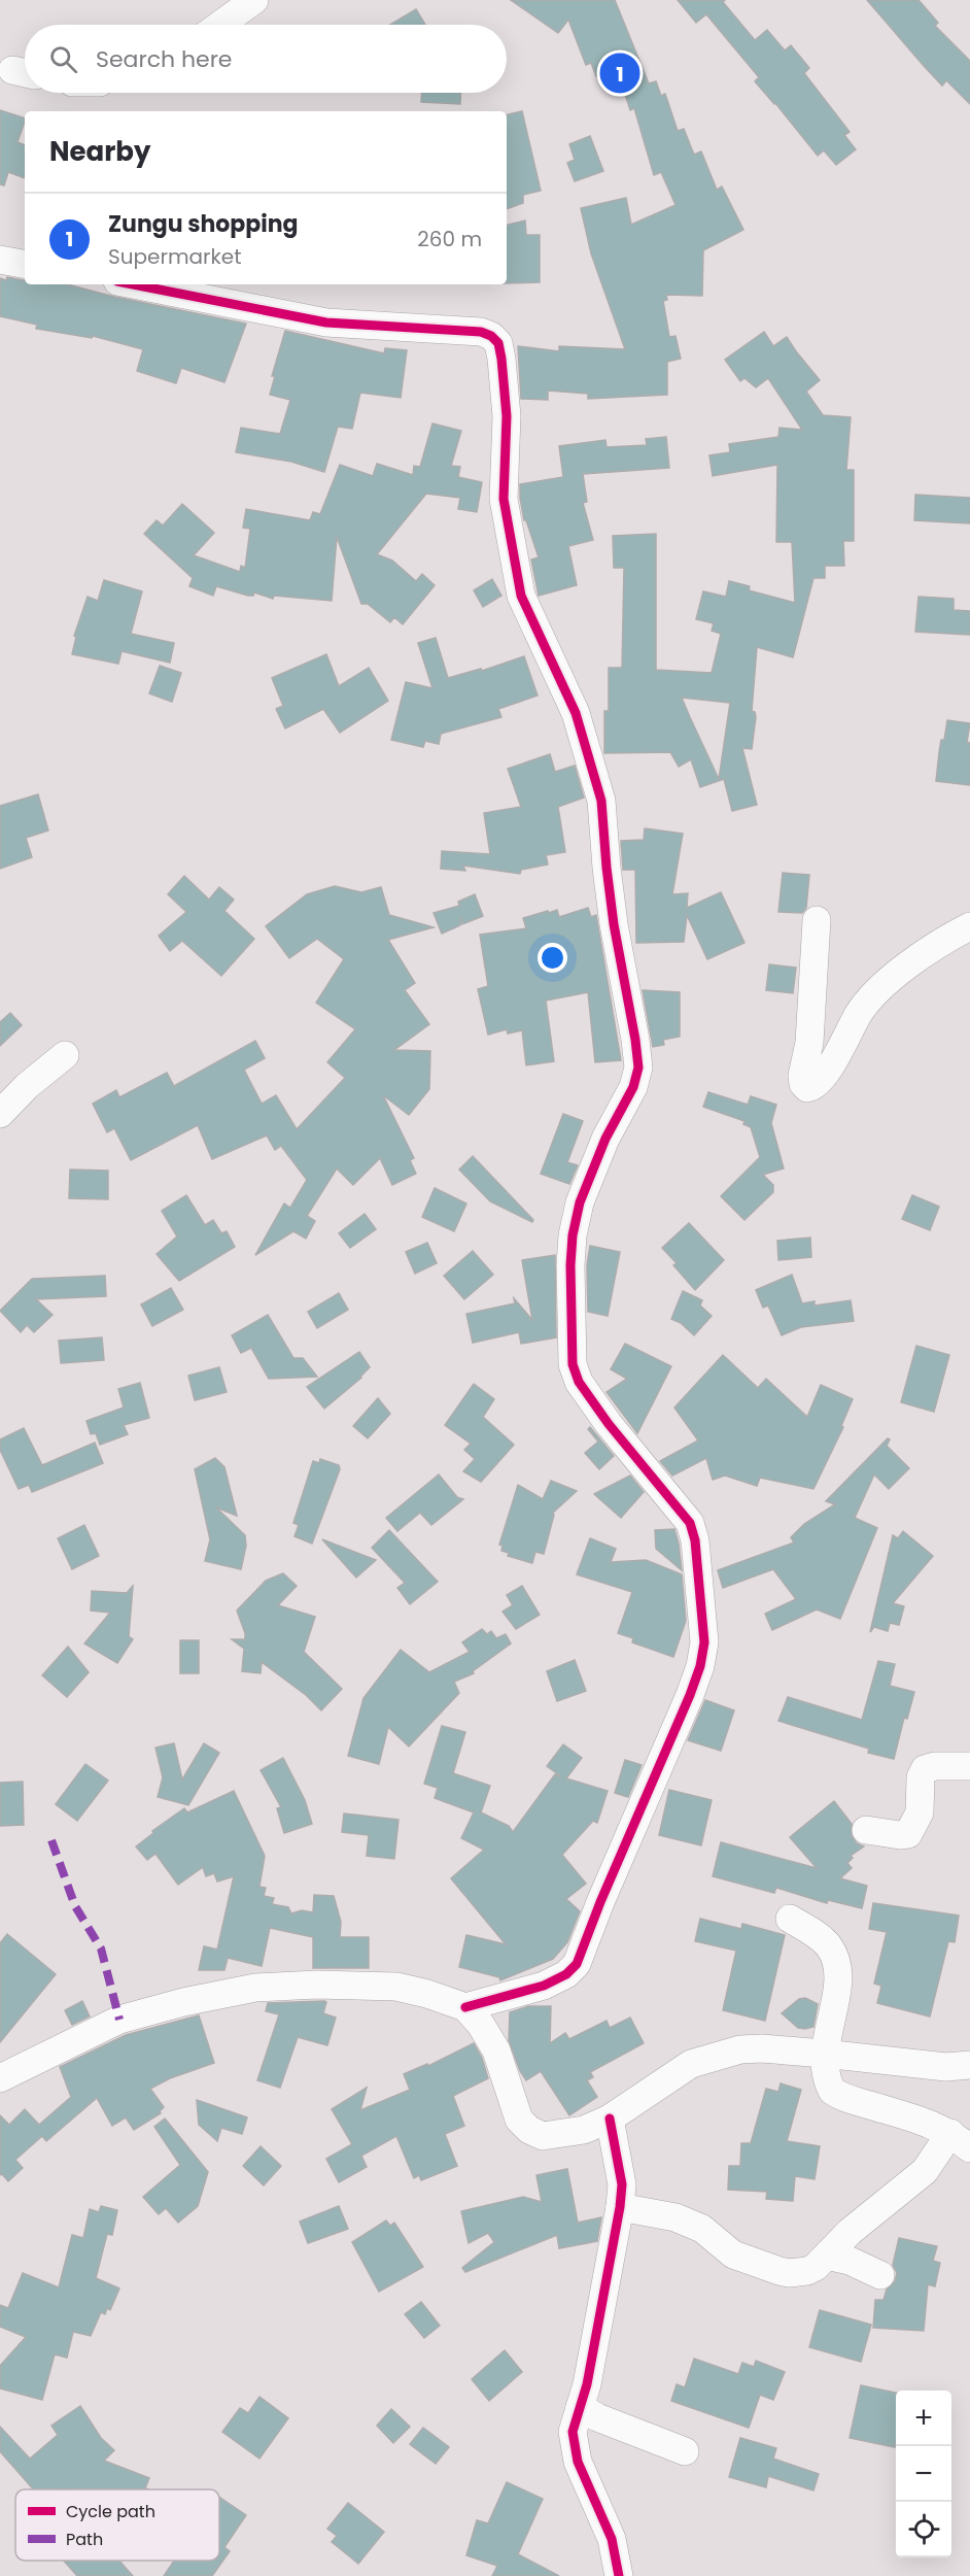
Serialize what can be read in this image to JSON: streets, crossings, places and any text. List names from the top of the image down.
{
  "legend": ["Cycle path", "Path"],
  "page": {
    "search": "Search here",
    "pins": "1",
    "heading": "Nearby",
    "list": [
      {
        "mark": "1",
        "name": "Zungu shopping",
        "note": "Supermarket",
        "value": "260 m"
      }
    ],
    "map_buttons": ["+", "−"]
  }
}
